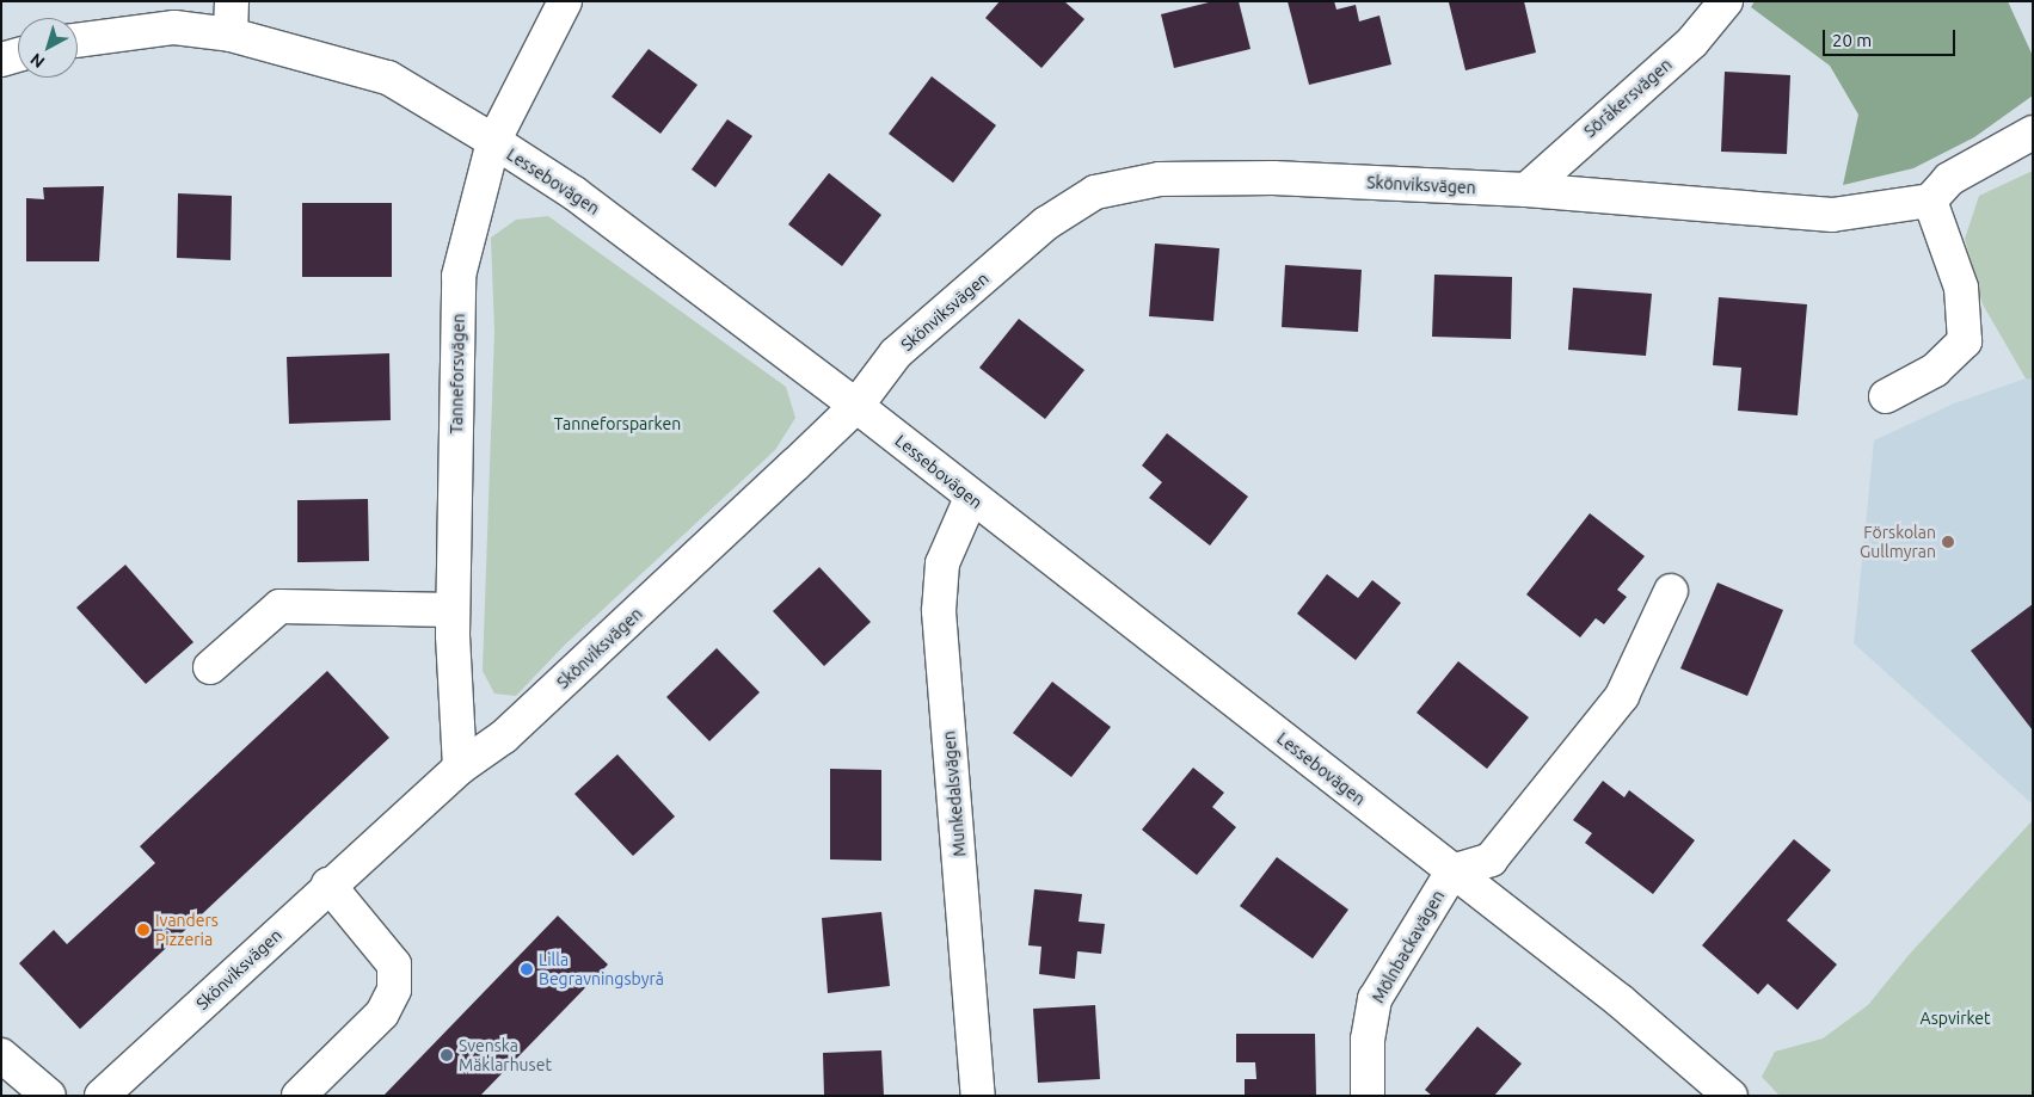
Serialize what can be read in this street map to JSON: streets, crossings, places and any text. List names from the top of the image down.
{
  "streets": {
    "street": [
      "Söråkersvägen",
      "Lessebovägen",
      "Skönviksvägen",
      "Tanneforsvägen",
      "Munkedalsvägen",
      "Mölnbackavägen"
    ]
  },
  "crossings": [
    ["Söråkersvägen", "Skönviksvägen"],
    ["Lessebovägen", "Skönviksvägen"],
    ["Lessebovägen", "Tanneforsvägen"],
    ["Lessebovägen", "Munkedalsvägen"],
    ["Lessebovägen", "Mölnbackavägen"],
    ["Skönviksvägen", "Tanneforsvägen"]
  ],
  "parks": ["Tanneforsparken", "Aspvirket"],
  "places": [
    "Förskolan Gullmyran",
    "Ivanders Pizzeria",
    "Lilla Begravningsbyrå",
    "Svenska Mäklarhuset"
  ],
  "scale_bar": "20 m",
  "north": "bottom left"
}
